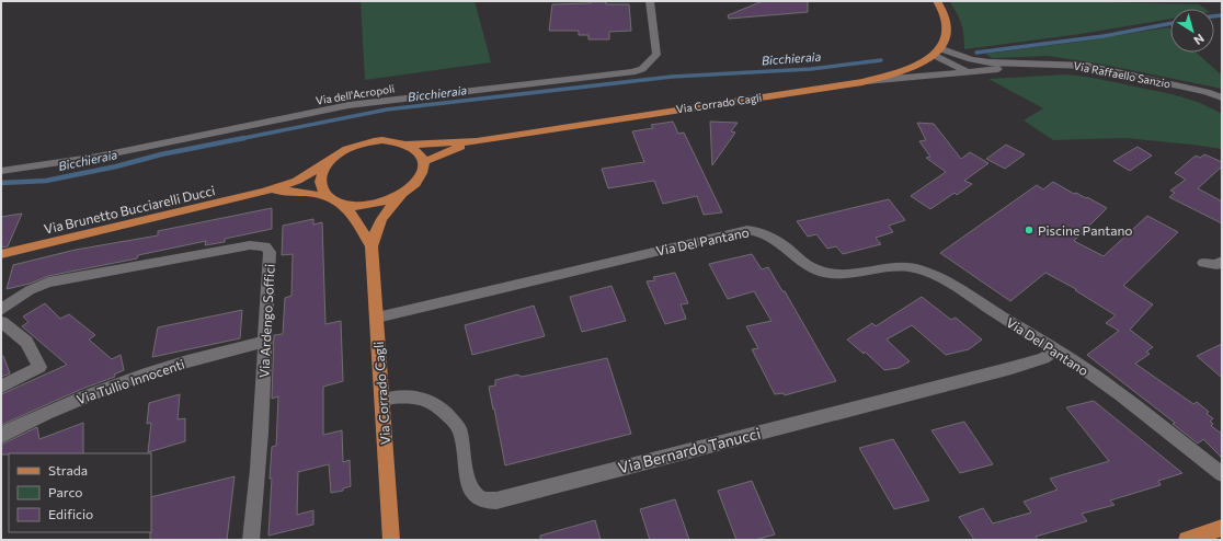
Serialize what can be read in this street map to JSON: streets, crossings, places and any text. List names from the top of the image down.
{
  "streets": {
    "main road": ["Via Corrado Cagli", "Via Brunetto Bucciarelli Ducci"],
    "street": [
      "Via Raffaello Sanzio",
      "Via dell'Acropoli",
      "Via Del Pantano",
      "Via Ardengo Soffici",
      "Via Tullio Innocenti",
      "Via Bernardo Tanucci"
    ]
  },
  "crossings": [
    ["Via Corrado Cagli", "Via Brunetto Bucciarelli Ducci"],
    ["Via Corrado Cagli", "Via Del Pantano"],
    ["Via Corrado Cagli", "Via Bernardo Tanucci"],
    ["Via Del Pantano", "Via Bernardo Tanucci"],
    ["Via Ardengo Soffici", "Via Tullio Innocenti"]
  ],
  "water": ["Bicchieraia"],
  "places": ["Piscine Pantano"],
  "legend": ["Strada", "Parco", "Edificio"],
  "north": "bottom right"
}
